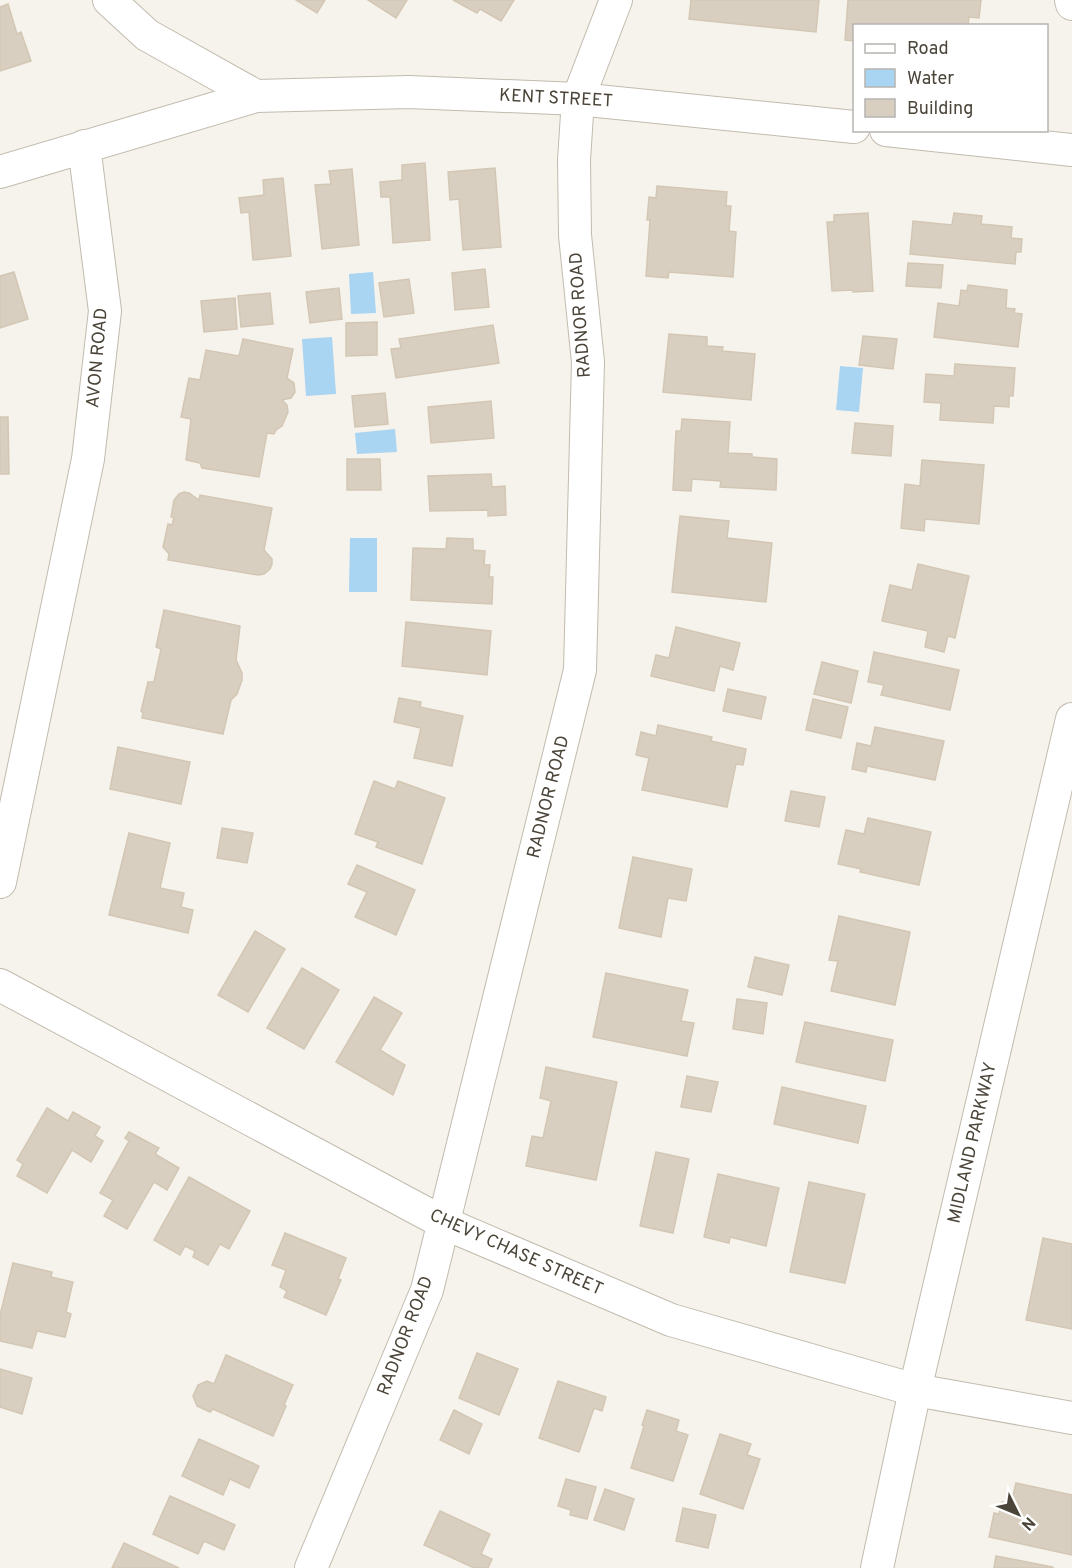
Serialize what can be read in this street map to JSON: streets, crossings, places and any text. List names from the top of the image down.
{
  "streets": {
    "street": [
      "KENT STREET",
      "RADNOR ROAD",
      "AVON ROAD",
      "MIDLAND PARKWAY",
      "CHEVY CHASE STREET"
    ]
  },
  "crossings": [
    ["KENT STREET", "RADNOR ROAD"],
    ["RADNOR ROAD", "CHEVY CHASE STREET"],
    ["MIDLAND PARKWAY", "CHEVY CHASE STREET"]
  ],
  "legend": ["Road", "Water", "Building"],
  "north": "bottom right"
}
